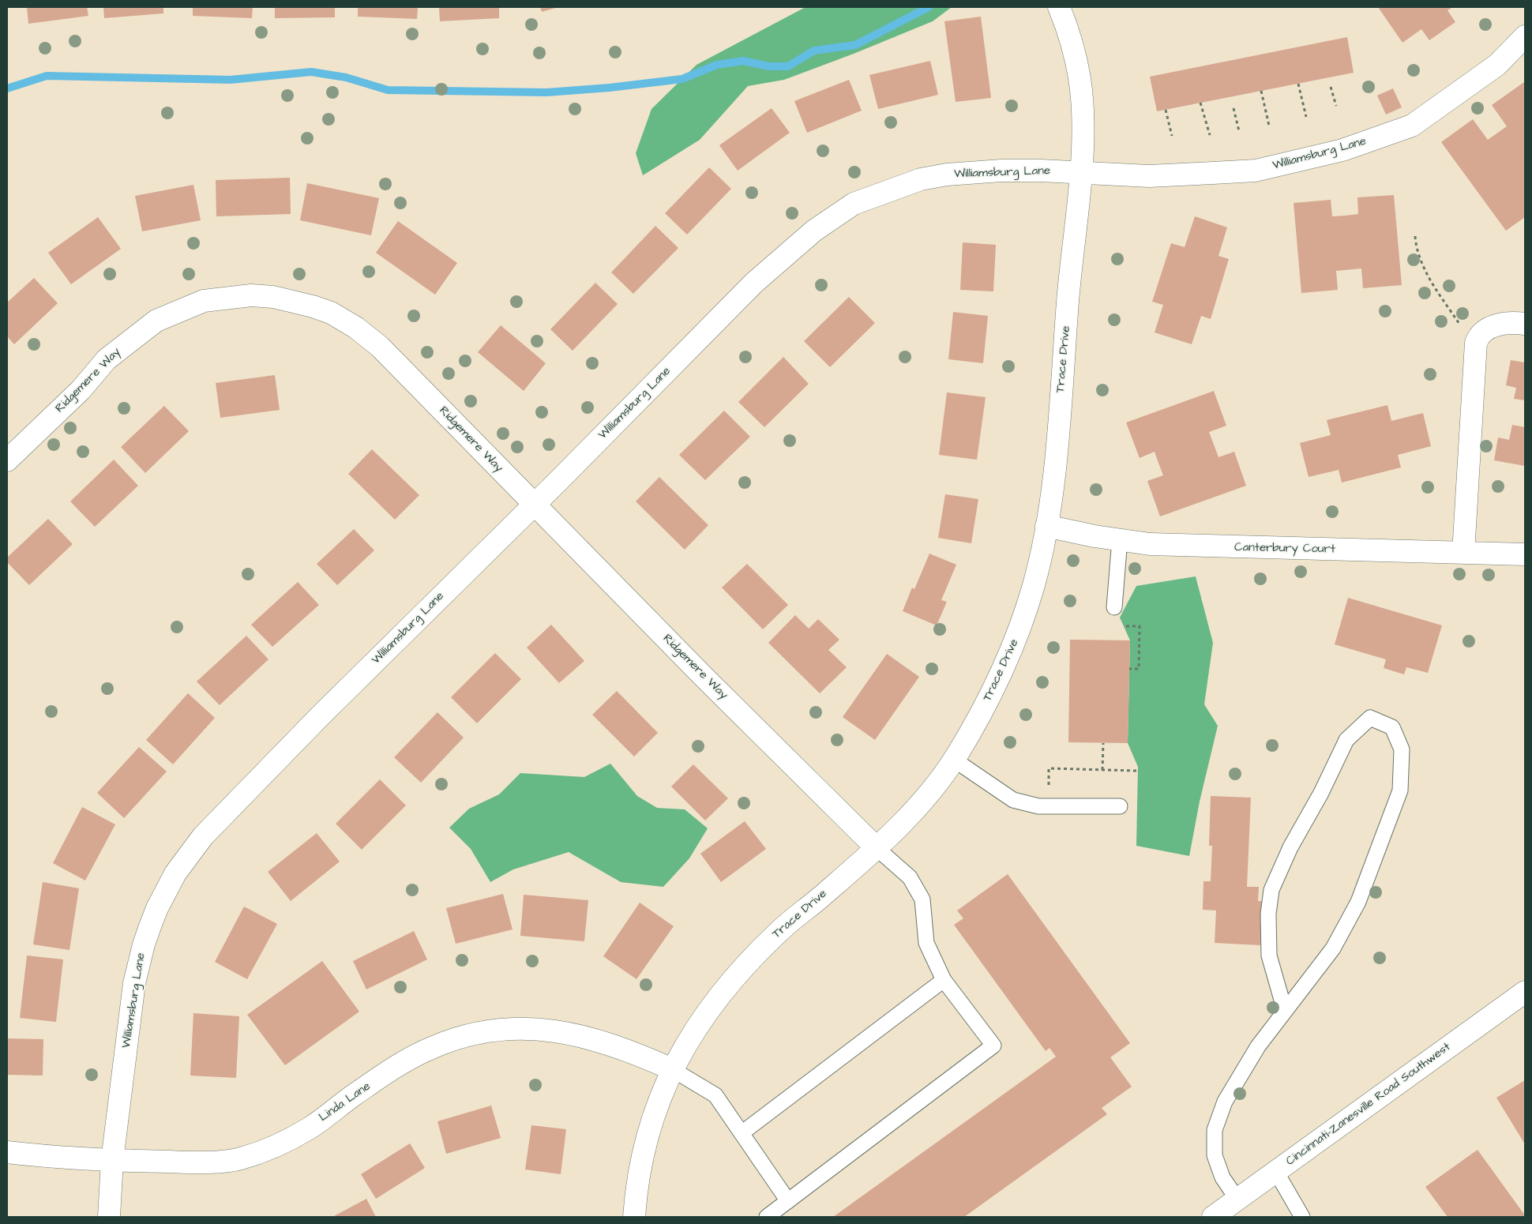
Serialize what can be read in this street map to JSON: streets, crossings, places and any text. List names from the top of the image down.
{
  "streets": {
    "street": [
      "Williamsburg Lane",
      "Trace Drive",
      "Ridgemere Way",
      "Canterbury Court",
      "Linda Lane",
      "Cincinnati-Zanesville Road Southwest"
    ]
  },
  "crossings": [
    ["Williamsburg Lane", "Trace Drive"],
    ["Williamsburg Lane", "Ridgemere Way"],
    ["Williamsburg Lane", "Linda Lane"],
    ["Trace Drive", "Ridgemere Way"],
    ["Trace Drive", "Canterbury Court"],
    ["Trace Drive", "Linda Lane"]
  ]
}
